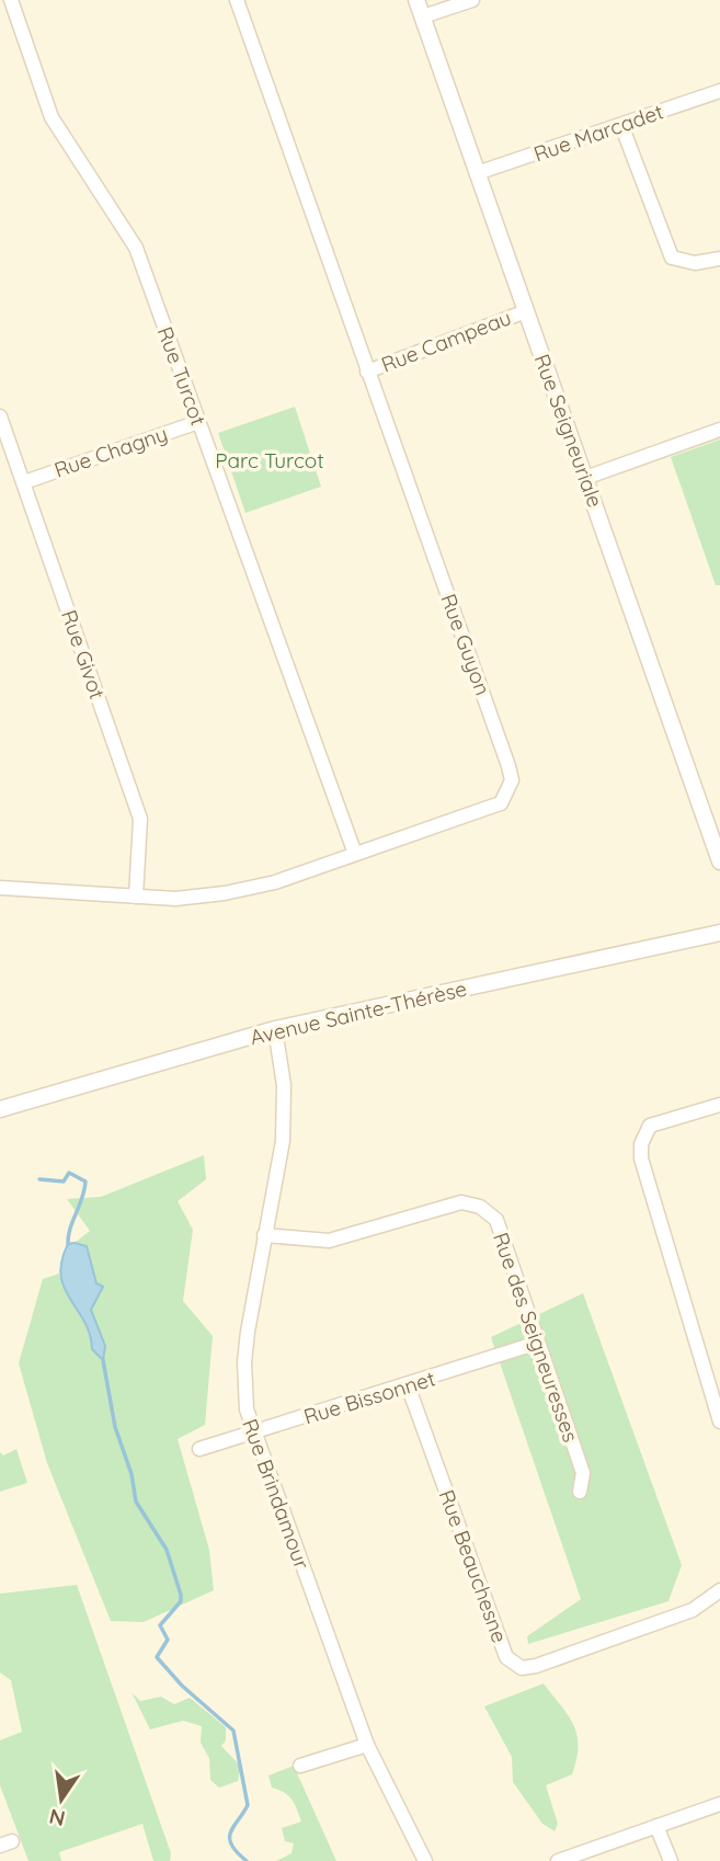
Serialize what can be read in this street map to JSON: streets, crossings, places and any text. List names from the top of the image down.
{
  "streets": {
    "street": [
      "Rue Marcadet",
      "Rue Campeau",
      "Rue Turcot",
      "Rue Seigneuriale",
      "Rue Chagny",
      "Rue Guyon",
      "Rue Givot",
      "Avenue Sainte-Thérèse",
      "Rue des Seigneuresses",
      "Rue Bissonnet",
      "Rue Brindamour",
      "Rue Beauchesne"
    ]
  },
  "crossings": [
    ["Rue Marcadet", "Rue Seigneuriale"],
    ["Rue Campeau", "Rue Seigneuriale"],
    ["Rue Campeau", "Rue Guyon"],
    ["Rue Turcot", "Rue Chagny"],
    ["Rue Turcot", "Rue Guyon"],
    ["Rue Chagny", "Rue Givot"],
    ["Rue Guyon", "Rue Givot"],
    ["Avenue Sainte-Thérèse", "Rue Brindamour"],
    ["Rue des Seigneuresses", "Rue Bissonnet"],
    ["Rue des Seigneuresses", "Rue Brindamour"],
    ["Rue Bissonnet", "Rue Brindamour"],
    ["Rue Bissonnet", "Rue Beauchesne"]
  ],
  "parks": ["Parc Turcot"],
  "north": "bottom"
}
